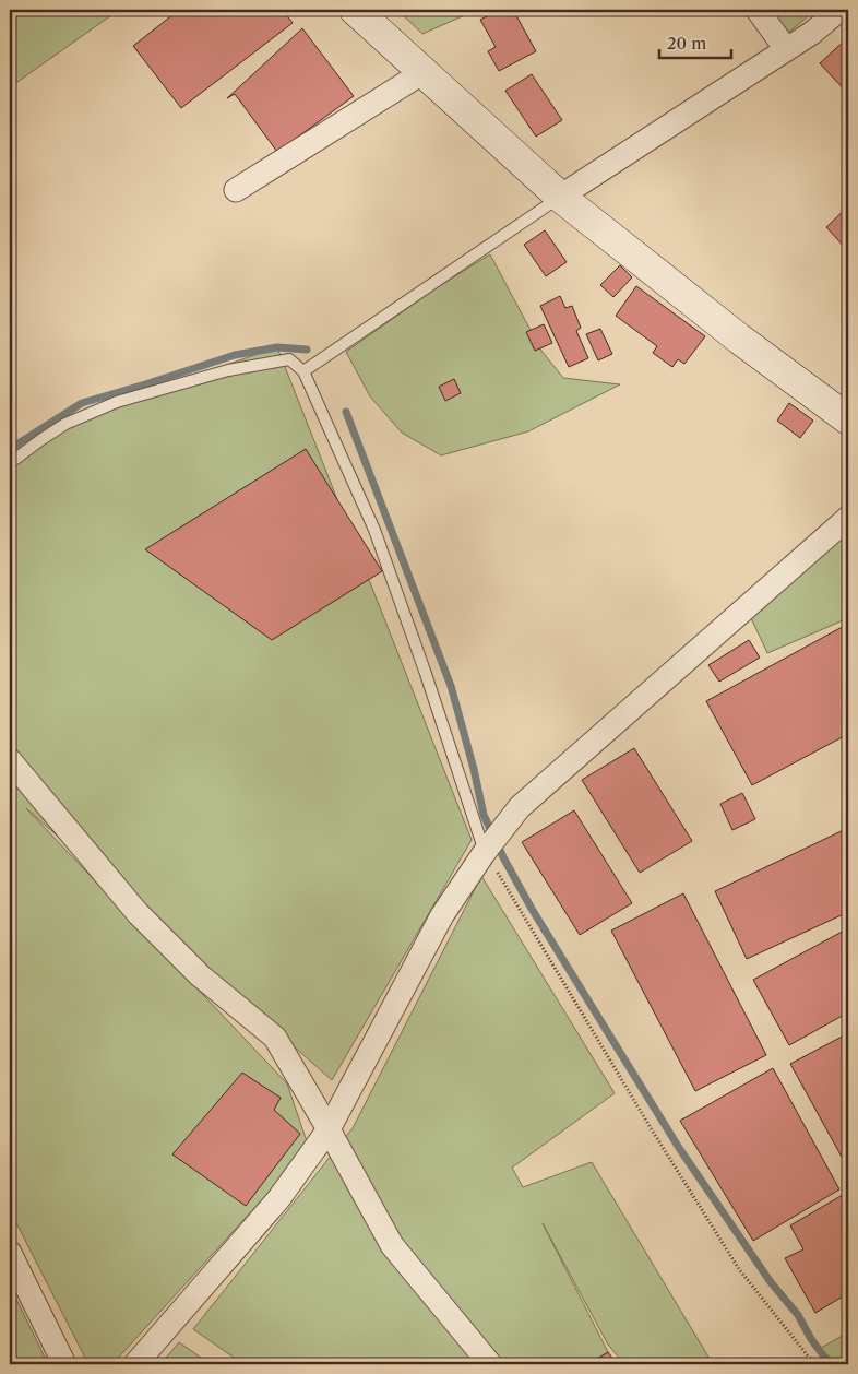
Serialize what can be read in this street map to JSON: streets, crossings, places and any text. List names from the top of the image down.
{
  "scale_bar": "20 m"
}
